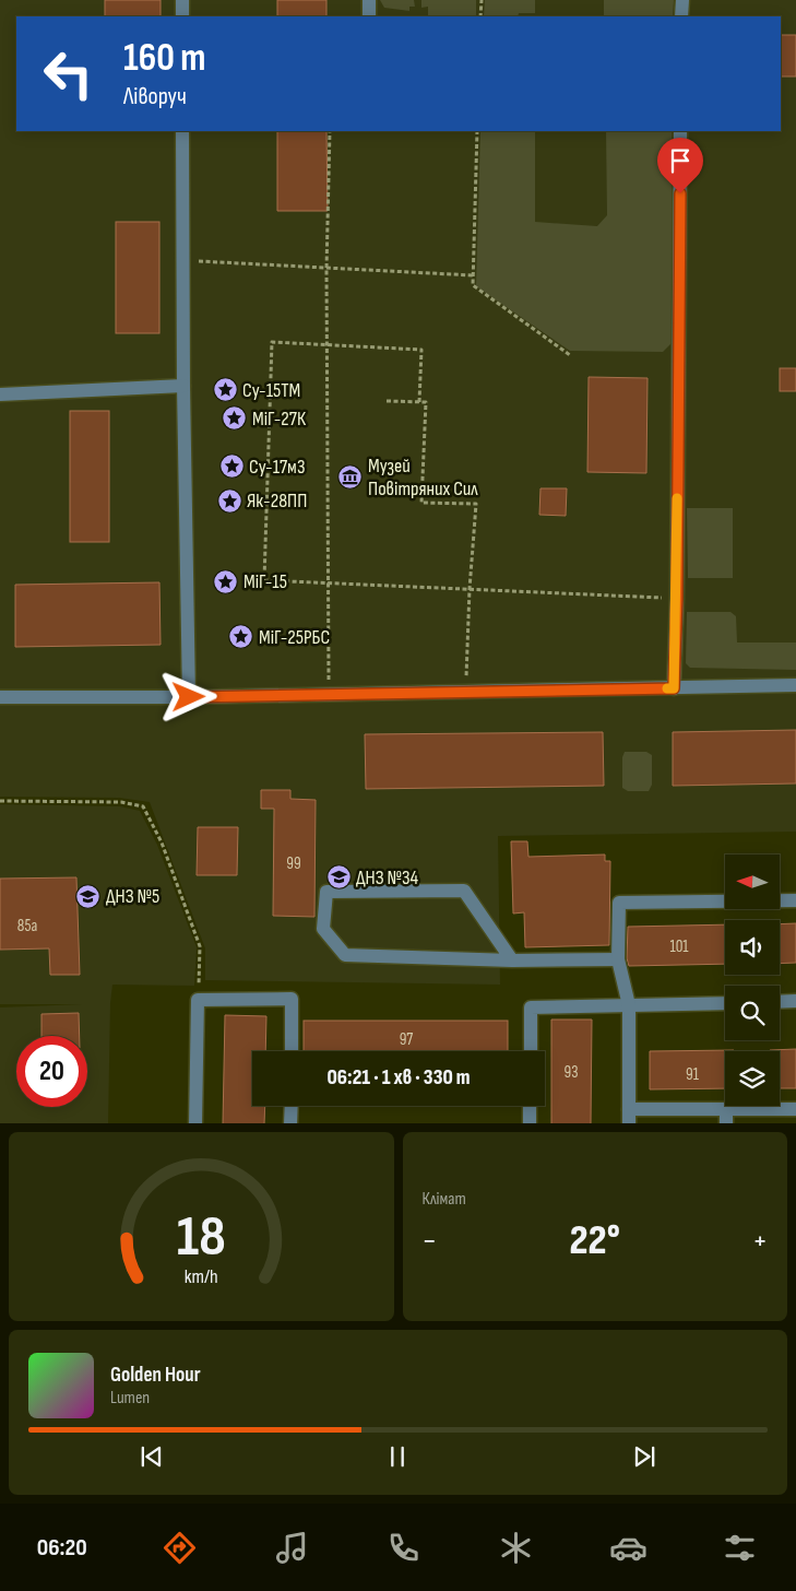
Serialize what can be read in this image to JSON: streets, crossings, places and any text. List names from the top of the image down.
{
  "places": {
    "place": [
      "Су-15ТМ",
      "МіГ-27К",
      "Су-17м3",
      "Як-28ПП",
      "МіГ-15",
      "МіГ-25РБС"
    ],
    "museum": ["Музей Повітряних Сил"],
    "school or university": ["ДНЗ №34", "ДНЗ №5"]
  },
  "house_numbers": [
    "99",
    "85а",
    "101",
    "97",
    "93",
    "91"
  ],
  "north": "left",
  "page": {
    "turn": ["160 m", "Ліворуч"],
    "limit": "20",
    "trip": "06:21 · 1 хв · 330 m",
    "tile": "Клімат",
    "heat": ["−", "22°", "+"],
    "song": ["Golden Hour", "Lumen"],
    "tabs": "06:20",
    "gauge": ["18", "km/h"]
  }
}
